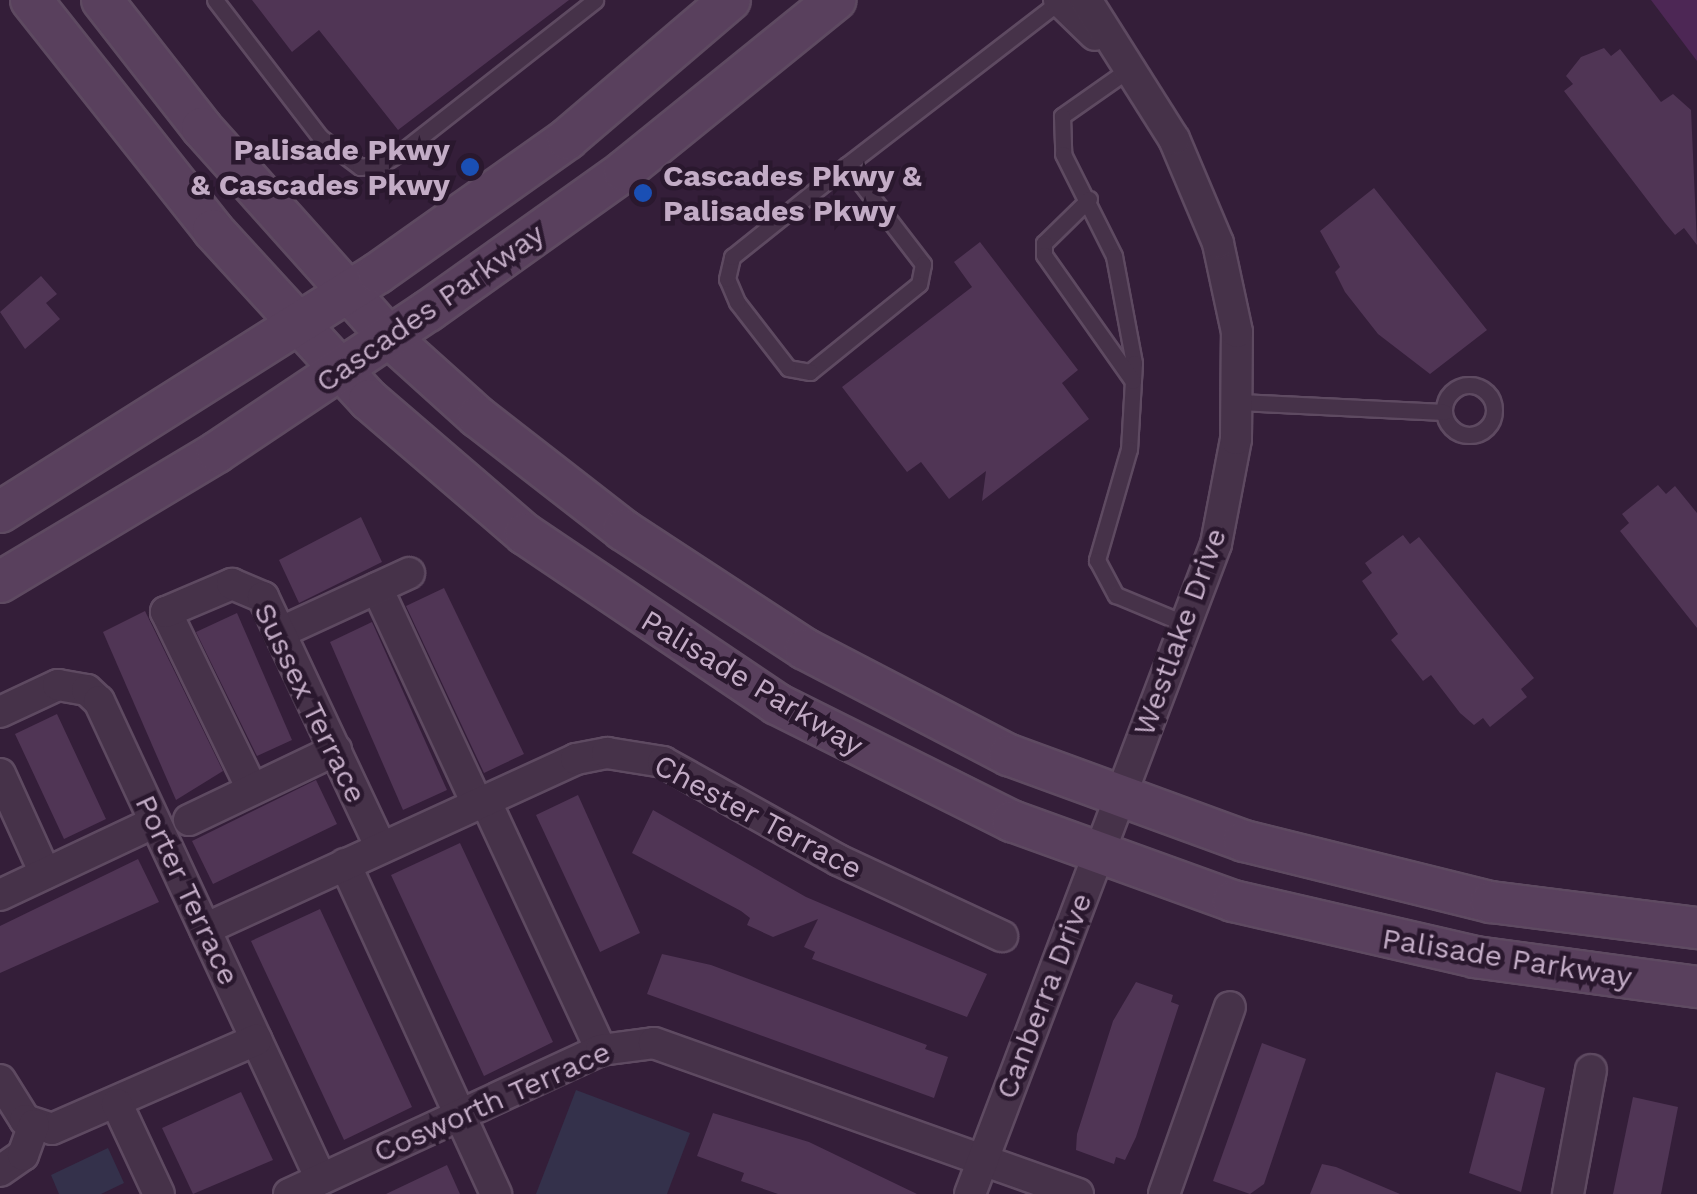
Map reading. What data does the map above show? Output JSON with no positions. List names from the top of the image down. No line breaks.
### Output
{"streets":{"main road":["Cascades Parkway","Palisade Parkway"],"street":["Westlake Drive","Sussex Terrace","Chester Terrace","Porter Terrace","Canberra Drive","Cosworth Terrace"]},"crossings":[["Cascades Parkway","Palisade Parkway"],["Westlake Drive","Palisade Parkway"],["Westlake Drive","Canberra Drive"],["Palisade Parkway","Canberra Drive"],["Sussex Terrace","Chester Terrace"],["Chester Terrace","Porter Terrace"],["Porter Terrace","Cosworth Terrace"],["Canberra Drive","Cosworth Terrace"]],"places":["Palisade Pkwy & Cascades Pkwy","Cascades Pkwy & Palisades Pkwy"]}
